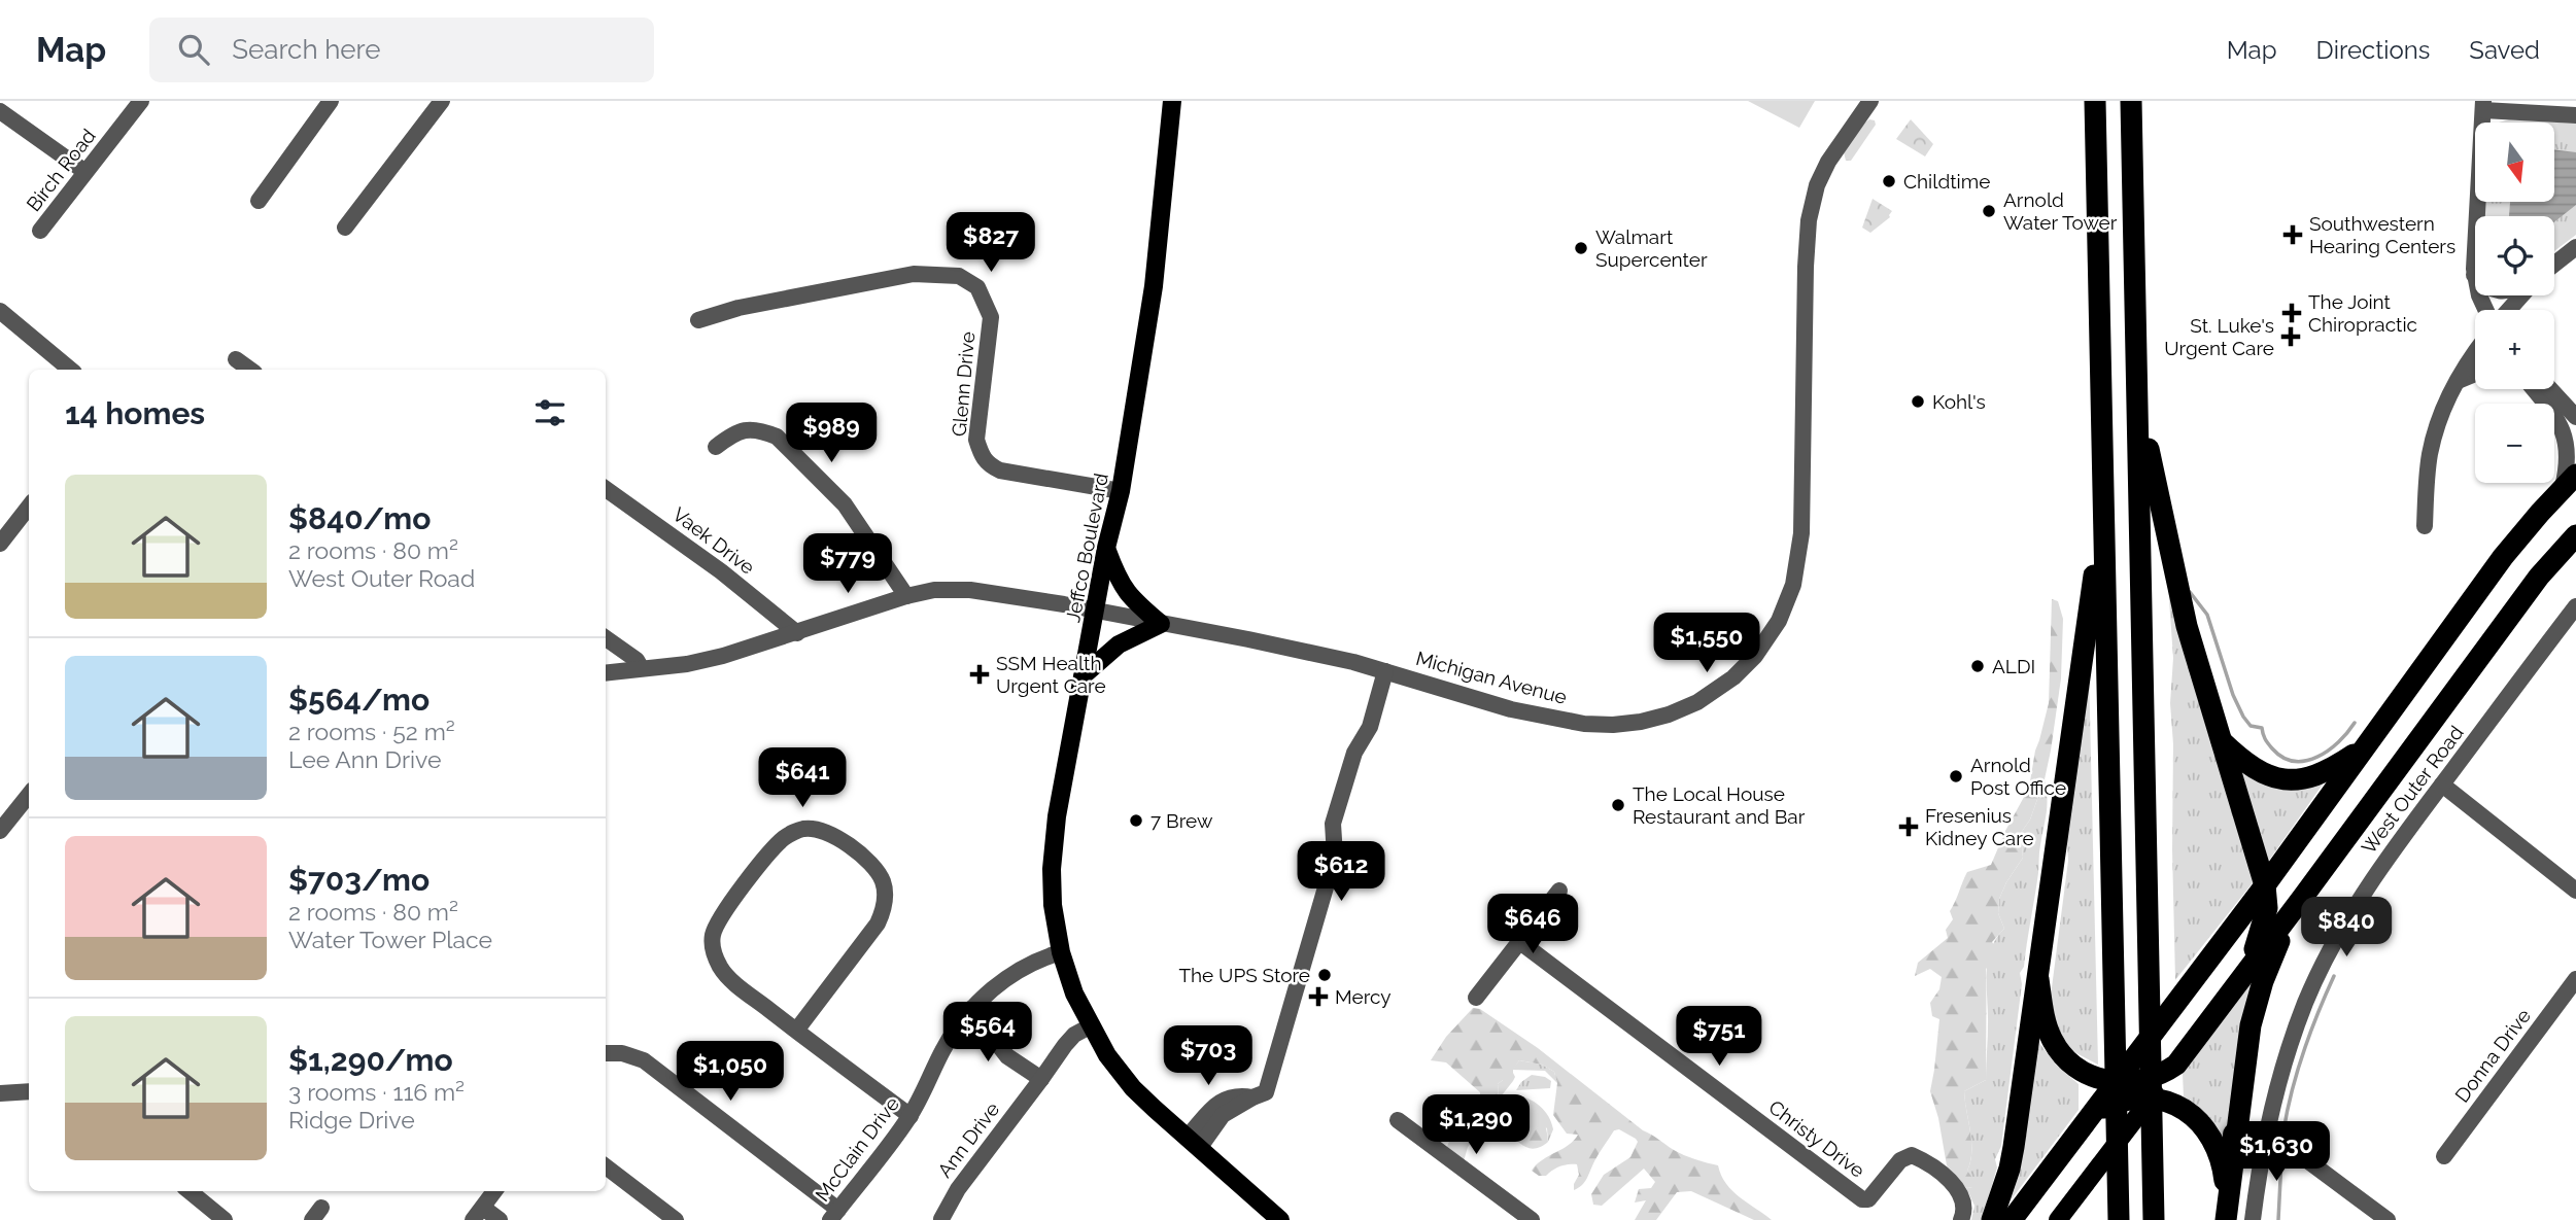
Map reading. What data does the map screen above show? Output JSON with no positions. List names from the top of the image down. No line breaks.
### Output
{"streets":{"main road":["Jeffco Boulevard"],"street":["Birch Road","Glenn Drive","Vaek Drive","Michigan Avenue","West Outer Road","Donna Drive","Christy Drive","Ann Drive","McClain Drive"]},"crossings":[["Glenn Drive","Jeffco Boulevard"],["Vaek Drive","Michigan Avenue"],["Jeffco Boulevard","Michigan Avenue"],["Jeffco Boulevard","Ann Drive"],["Jeffco Boulevard","McClain Drive"]],"places":{"other":["Childtime","Arnold Water Tower","Walmart Supercenter","Kohl's","ALDI","Arnold Post Office","The Local House Restaurant and Bar","7 Brew","The UPS Store"],"health":["Southwestern Hearing Centers","The Joint Chiropractic","St. Luke's Urgent Care","SSM Health Urgent Care","Fresenius Kidney Care","Mercy"]},"north":"bottom","page":{"header":"Map","search":"Search here","nav":["Map","Directions","Saved"],"map_buttons":["+","−"],"price":["$827","$989","$779","$1,550","$641","$612","$646","$840","$564","$751","$703","$1,050","$1,290","$1,630"],"heading":"14 homes","list":[{"name":"$840/mo","note":"2 rooms · 80 m² · West Outer Road"},{"name":"$564/mo","note":"2 rooms · 52 m² · Lee Ann Drive"},{"name":"$703/mo","note":"2 rooms · 80 m² · Water Tower Place"},{"name":"$1,290/mo","note":"3 rooms · 116 m² · Ridge Drive"}]}}
